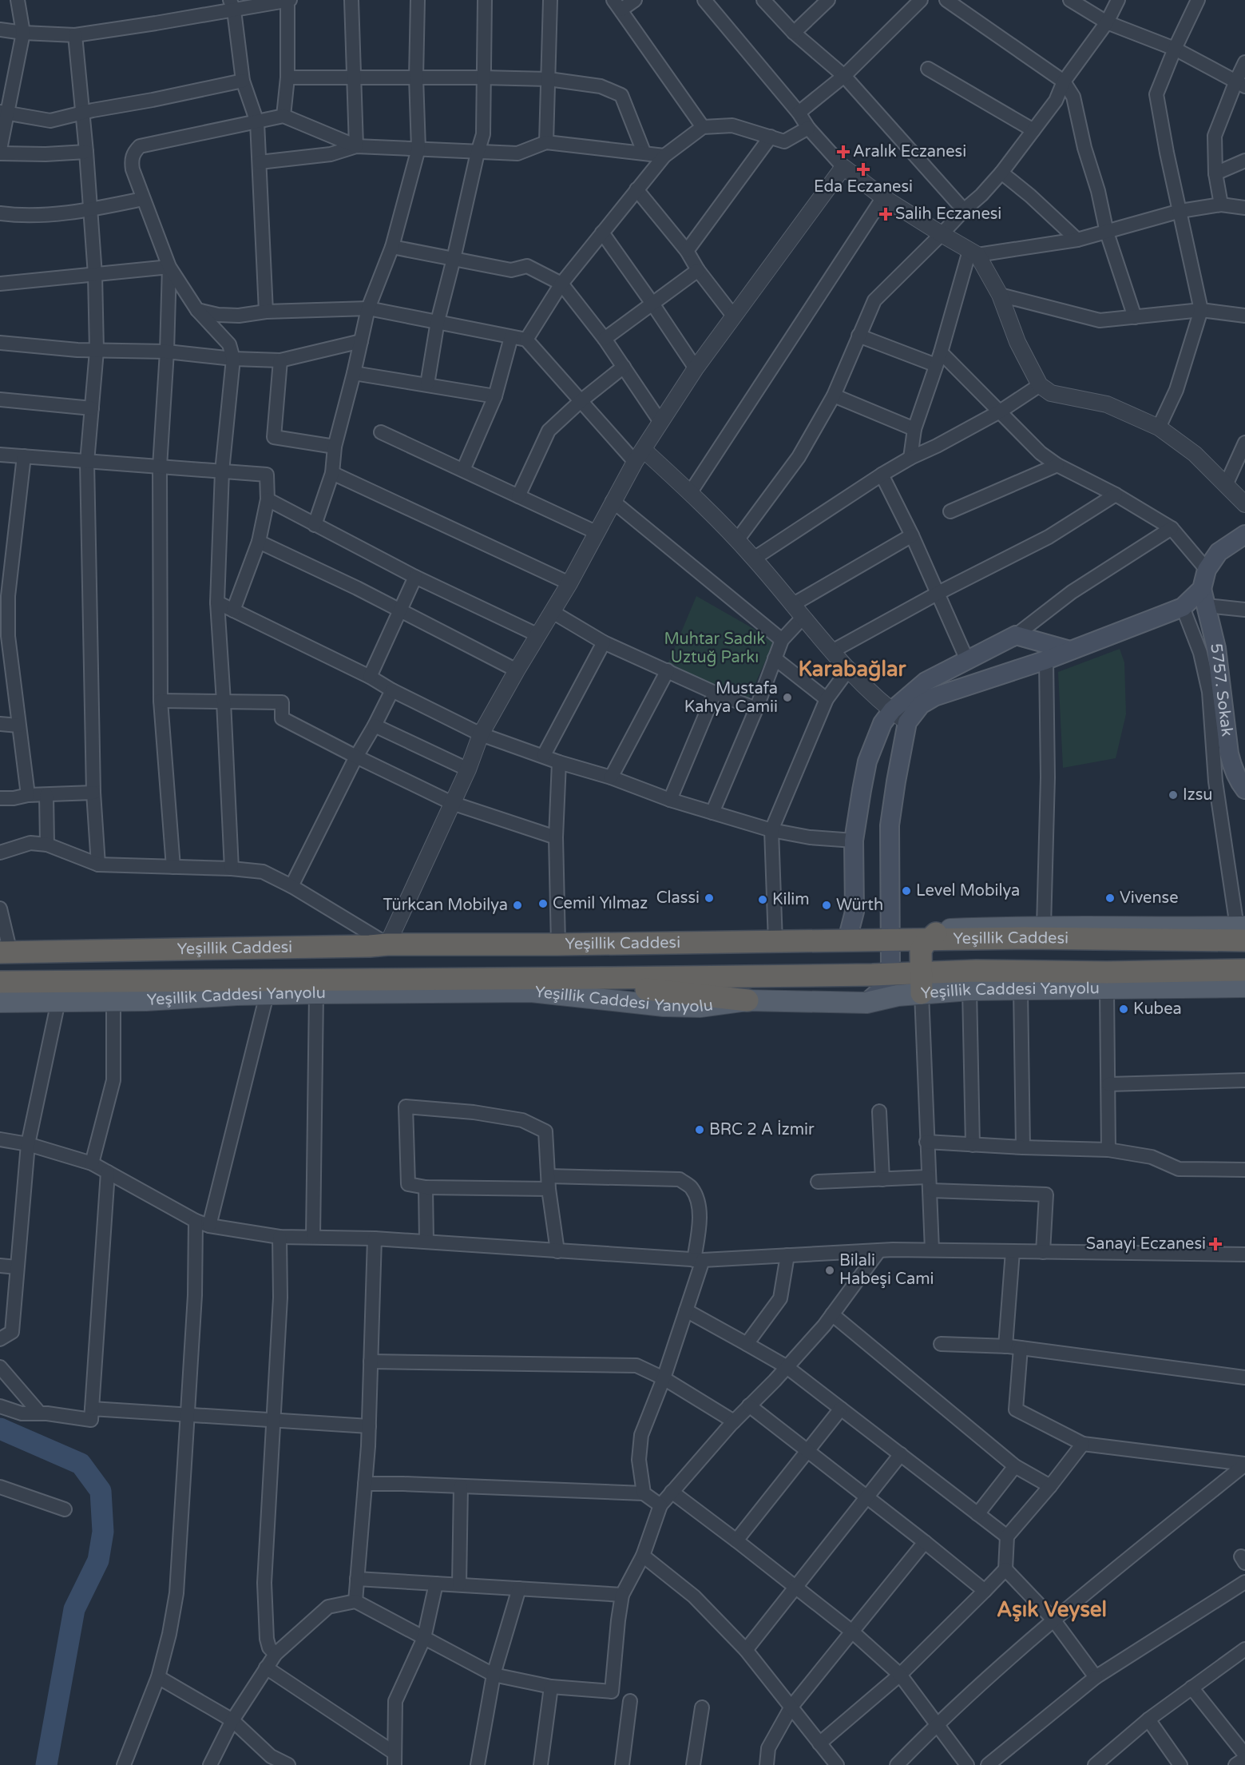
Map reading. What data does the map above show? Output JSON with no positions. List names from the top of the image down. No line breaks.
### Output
{"streets":{"highway":["Yeşillik Caddesi"],"main road":["5757. Sokak","Yeşillik Caddesi Yanyolu"]},"crossings":[["Yeşillik Caddesi","Yeşillik Caddesi Yanyolu"]],"districts":["Karabağlar","Aşık Veysel"],"parks":["Muhtar Sadık Uztuğ Parkı"],"places":{"health":["Aralık Eczanesi","Eda Eczanesi","Salih Eczanesi","Sanayi Eczanesi"],"other":["Mustafa Kahya Camii","Izsu","Level Mobilya","Classi","Vivense","Kilim","Cemil Yılmaz","Türkcan Mobilya","Würth","Kubea","BRC 2 A İzmir","Bilali Habeşi Cami"]}}
